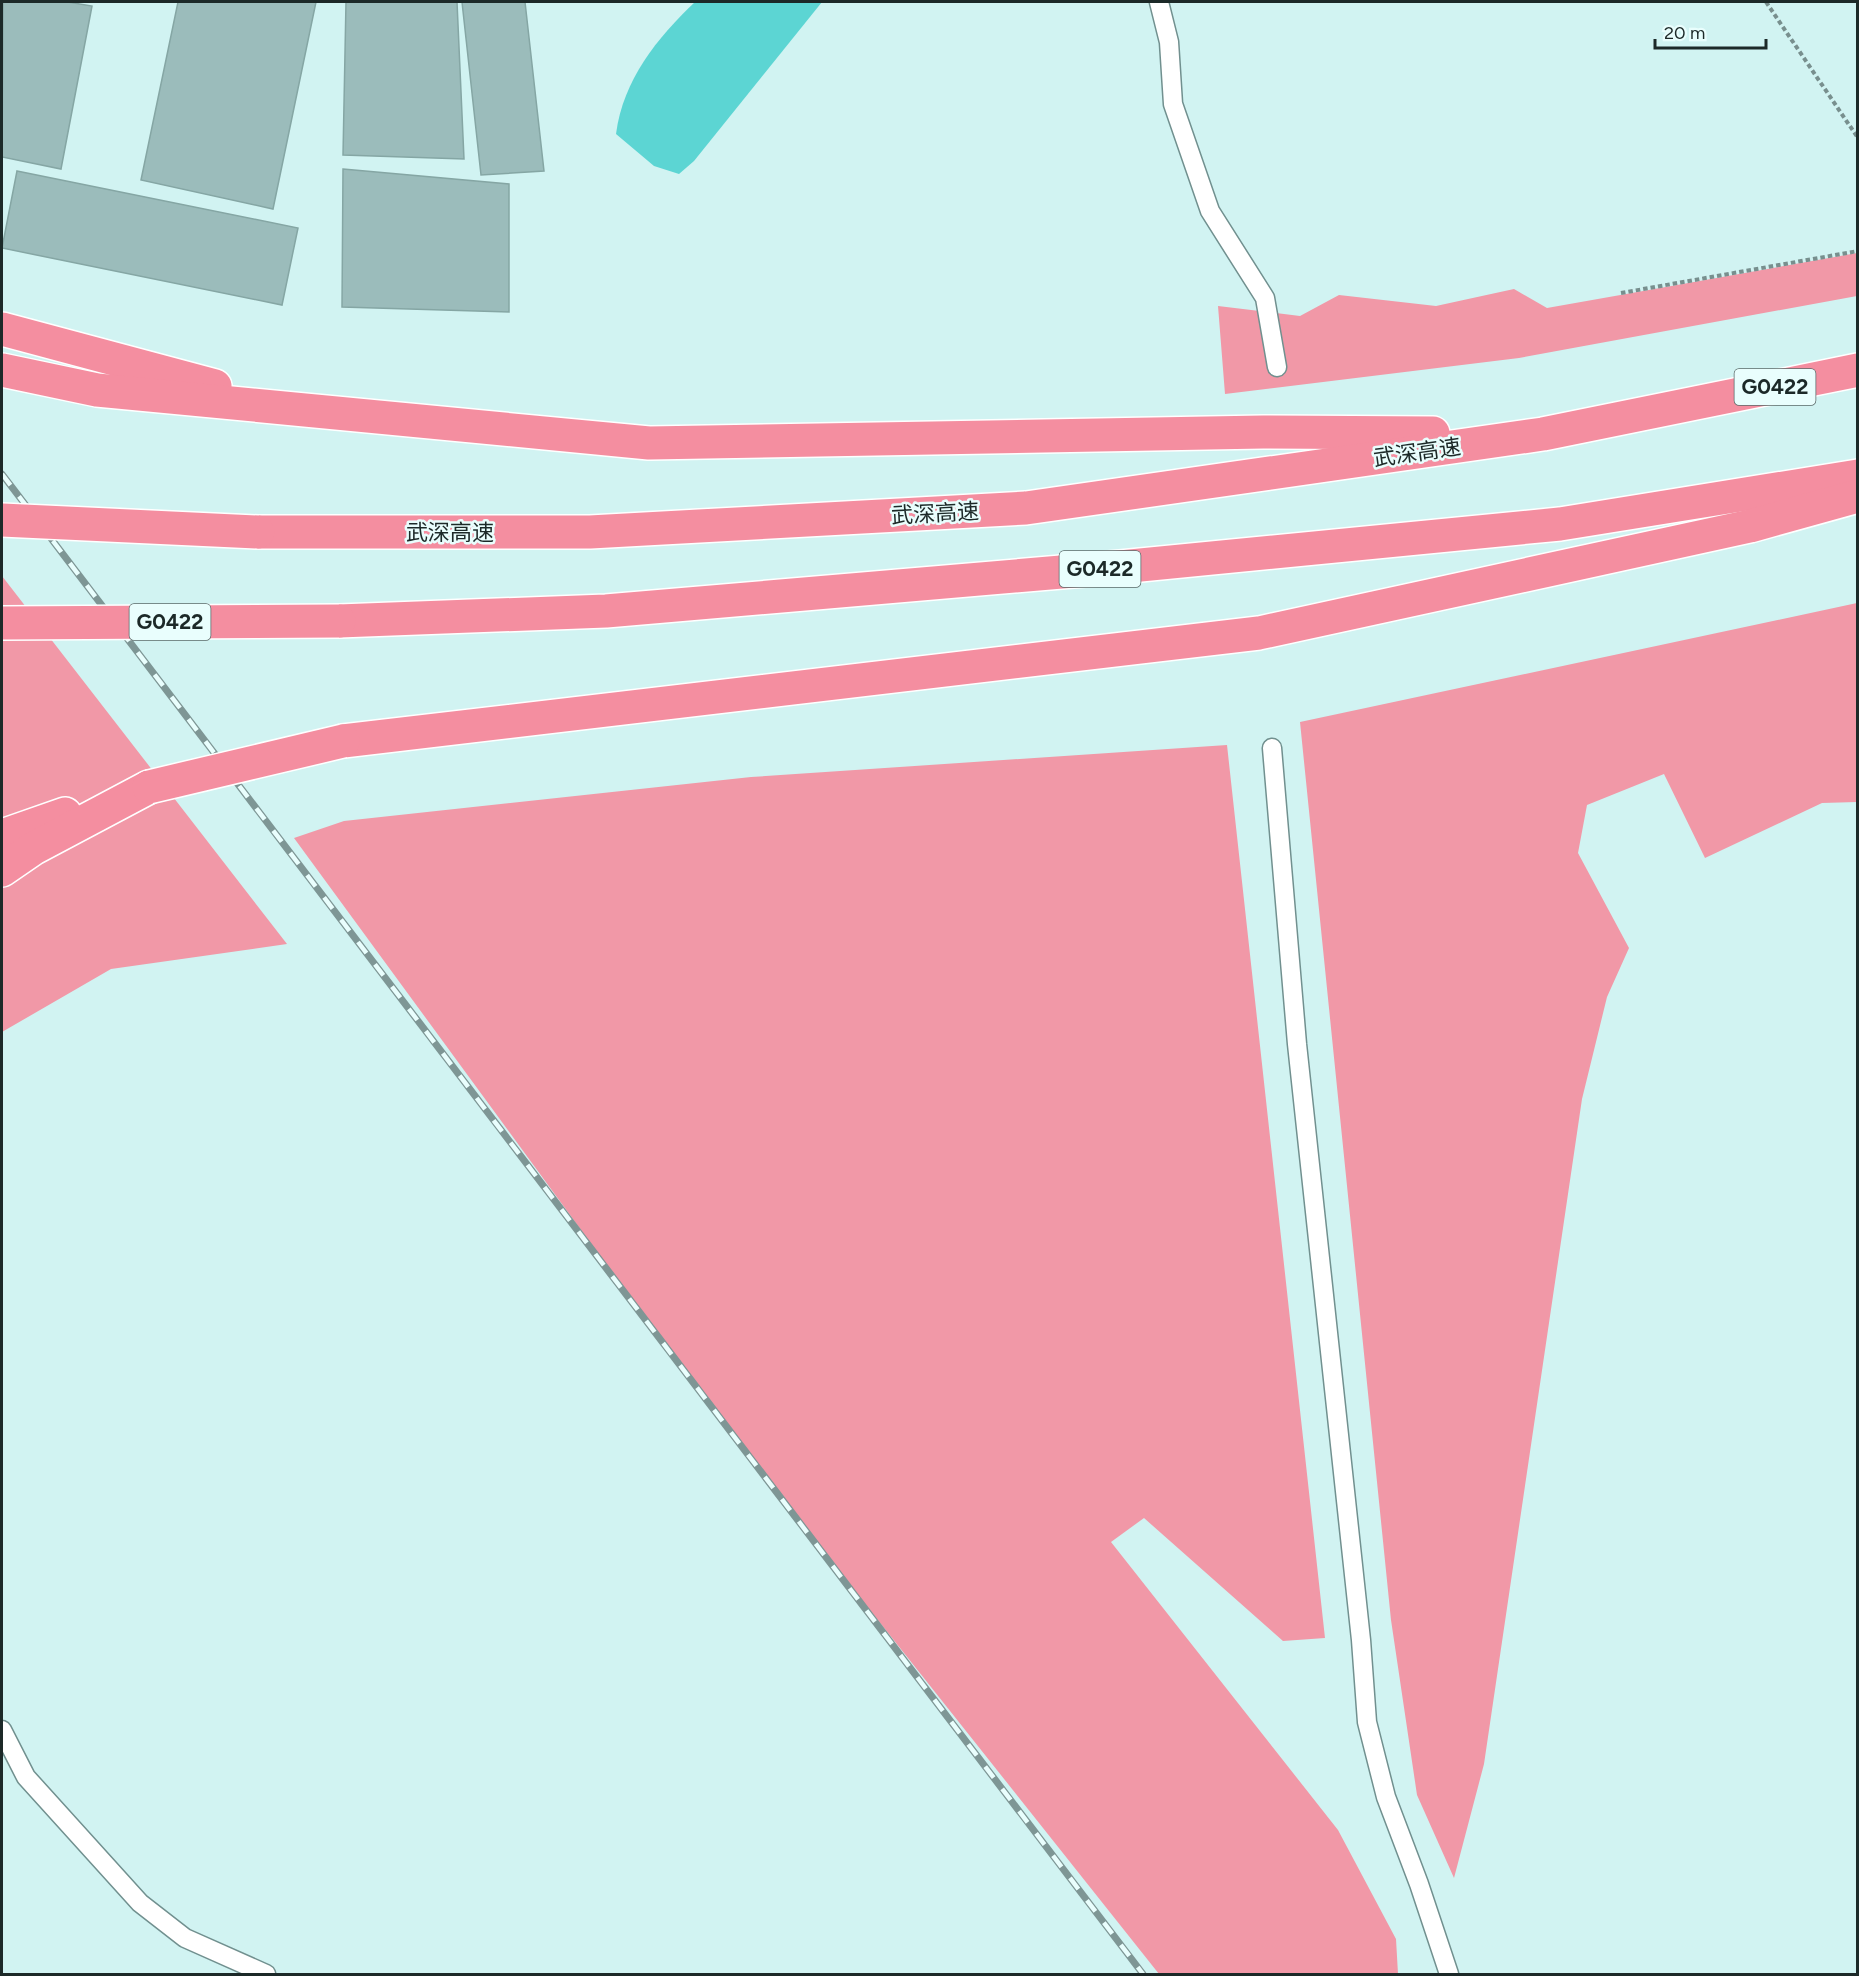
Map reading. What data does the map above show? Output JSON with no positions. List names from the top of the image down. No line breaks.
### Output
{"streets":{"highway":["G0422","武深高速"]},"scale_bar":"20 m"}
